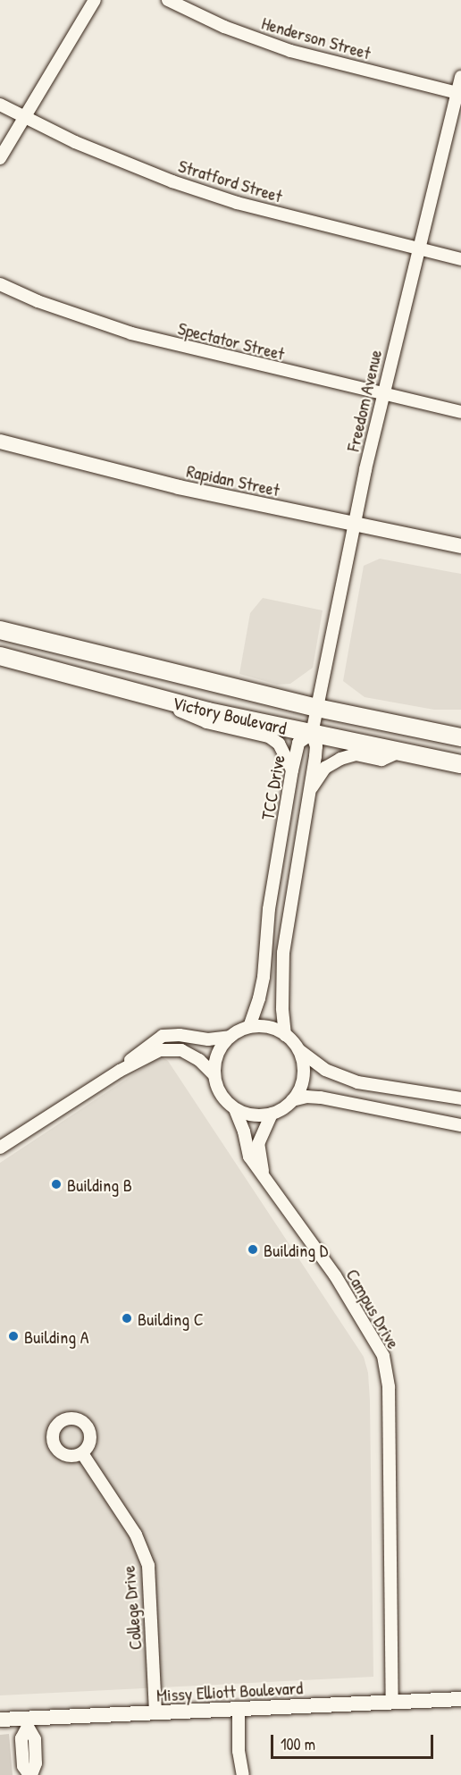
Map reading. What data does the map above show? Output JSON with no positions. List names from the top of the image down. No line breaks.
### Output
{"streets":{"main road":["Victory Boulevard"],"street":["Henderson Street","Stratford Street","Spectator Street","Freedom Avenue","Rapidan Street","TCC Drive","Campus Drive","College Drive","Missy Elliott Boulevard"]},"crossings":[["Henderson Street","Freedom Avenue"],["Stratford Street","Freedom Avenue"],["Spectator Street","Freedom Avenue"],["Freedom Avenue","Rapidan Street"],["Freedom Avenue","Victory Boulevard"],["Freedom Avenue","TCC Drive"],["Victory Boulevard","TCC Drive"],["TCC Drive","Campus Drive"],["Campus Drive","Missy Elliott Boulevard"],["College Drive","Missy Elliott Boulevard"]],"places":["Building B","Building D","Building C","Building A"],"scale_bar":"100 m"}
